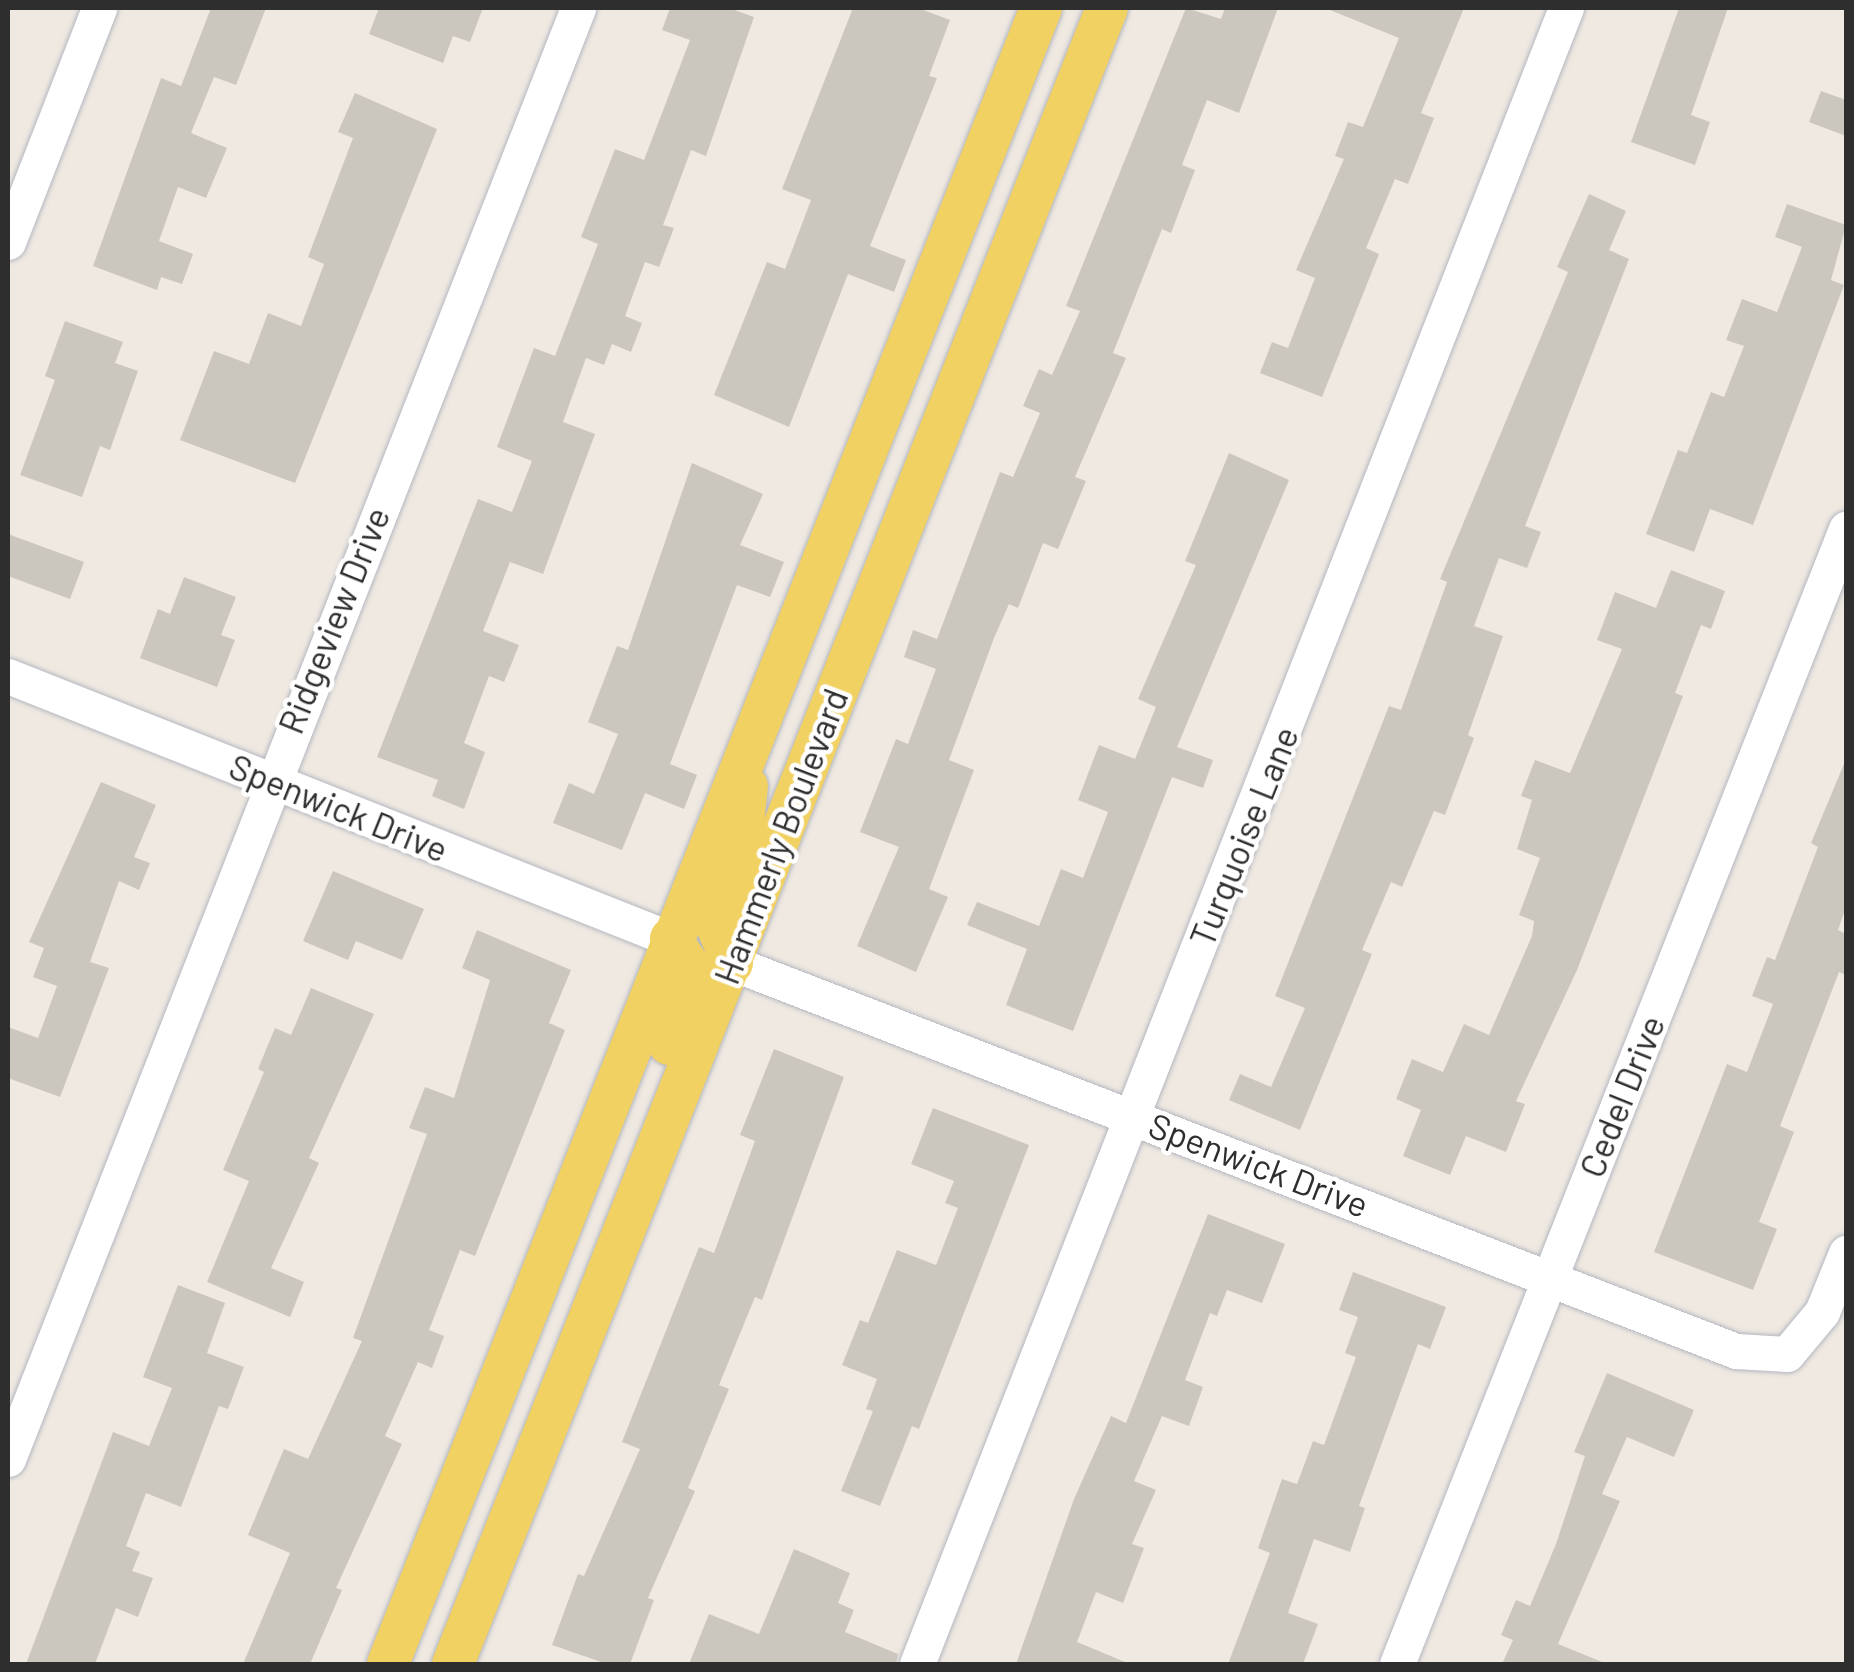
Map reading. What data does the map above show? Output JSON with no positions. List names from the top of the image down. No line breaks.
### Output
{"streets":{"main road":["Hammerly Boulevard"],"street":["Ridgeview Drive","Spenwick Drive","Turquoise Lane","Cedel Drive"]},"crossings":[["Ridgeview Drive","Spenwick Drive"],["Spenwick Drive","Hammerly Boulevard"],["Spenwick Drive","Turquoise Lane"],["Spenwick Drive","Cedel Drive"]]}
